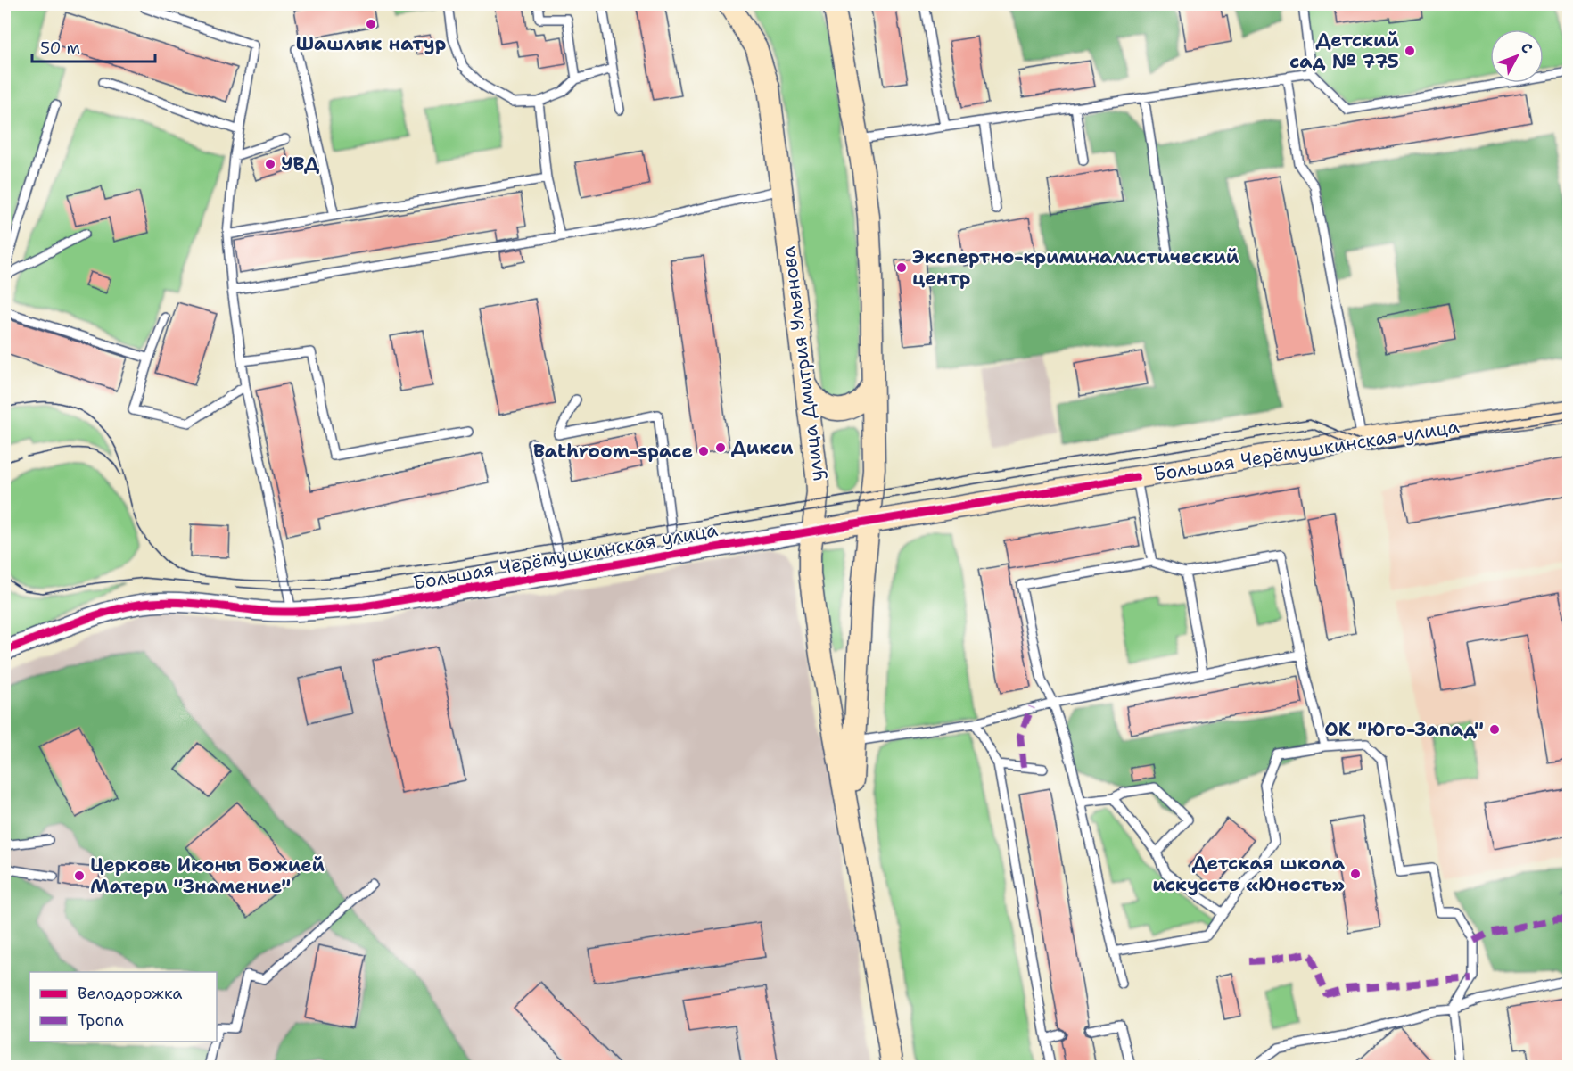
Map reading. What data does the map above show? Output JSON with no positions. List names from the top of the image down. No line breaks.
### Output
{"streets":{"main road":["улица Дмитрия Ульянова","Большая Черёмушкинская улица"]},"crossings":[["улица Дмитрия Ульянова","Большая Черёмушкинская улица"]],"places":["Шашлык натур","Детский сад № 775","УВД","Экспертно-криминалистический центр","Дикси","Bathroom-space","ОК \"Юго-Запад\"","Детская школа искусств «Юность»","Церковь Иконы Божией Матери \"Знамение\""],"legend":["Велодорожка","Тропа"],"scale_bar":"50 m","north":"top right"}
